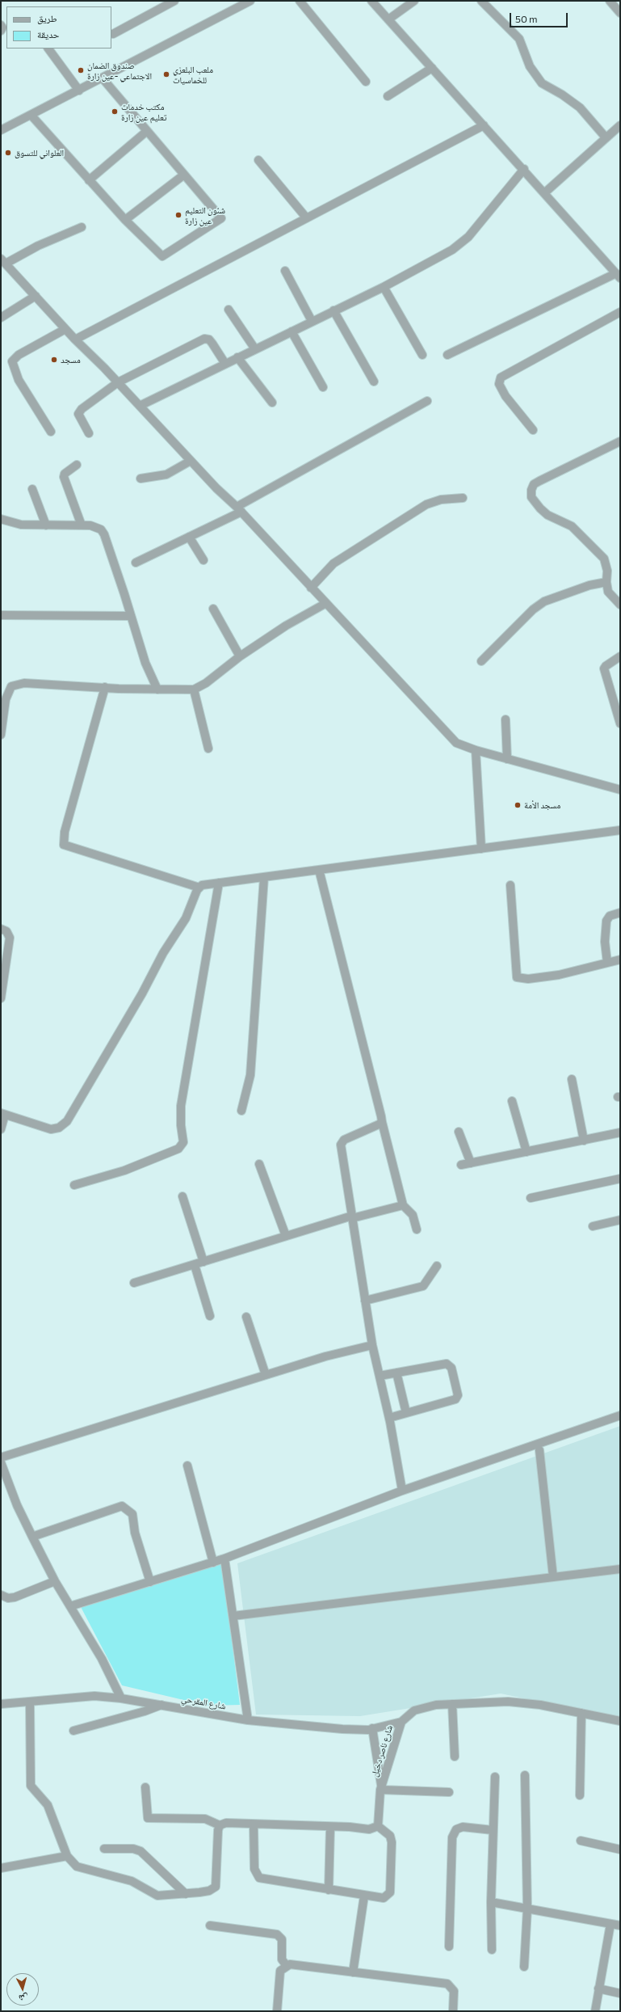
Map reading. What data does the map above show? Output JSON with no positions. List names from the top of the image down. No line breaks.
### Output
{"streets":{"street":["شارع المقرحي","شارع ناصر دخيل"]},"crossings":[["شارع المقرحي","شارع ناصر دخيل"]],"places":["صندوق الضمان الاجتماعي -عين زارة","ملعب البلعزي للخماسيات","مكتب خدمات تعليم عين زارة","العلواني للتسوق","شئون التعليم عين زارة","مسجد","مسجد الأمة"],"legend":["طريق","حديقة"],"scale_bar":"50 m","north":"bottom"}
